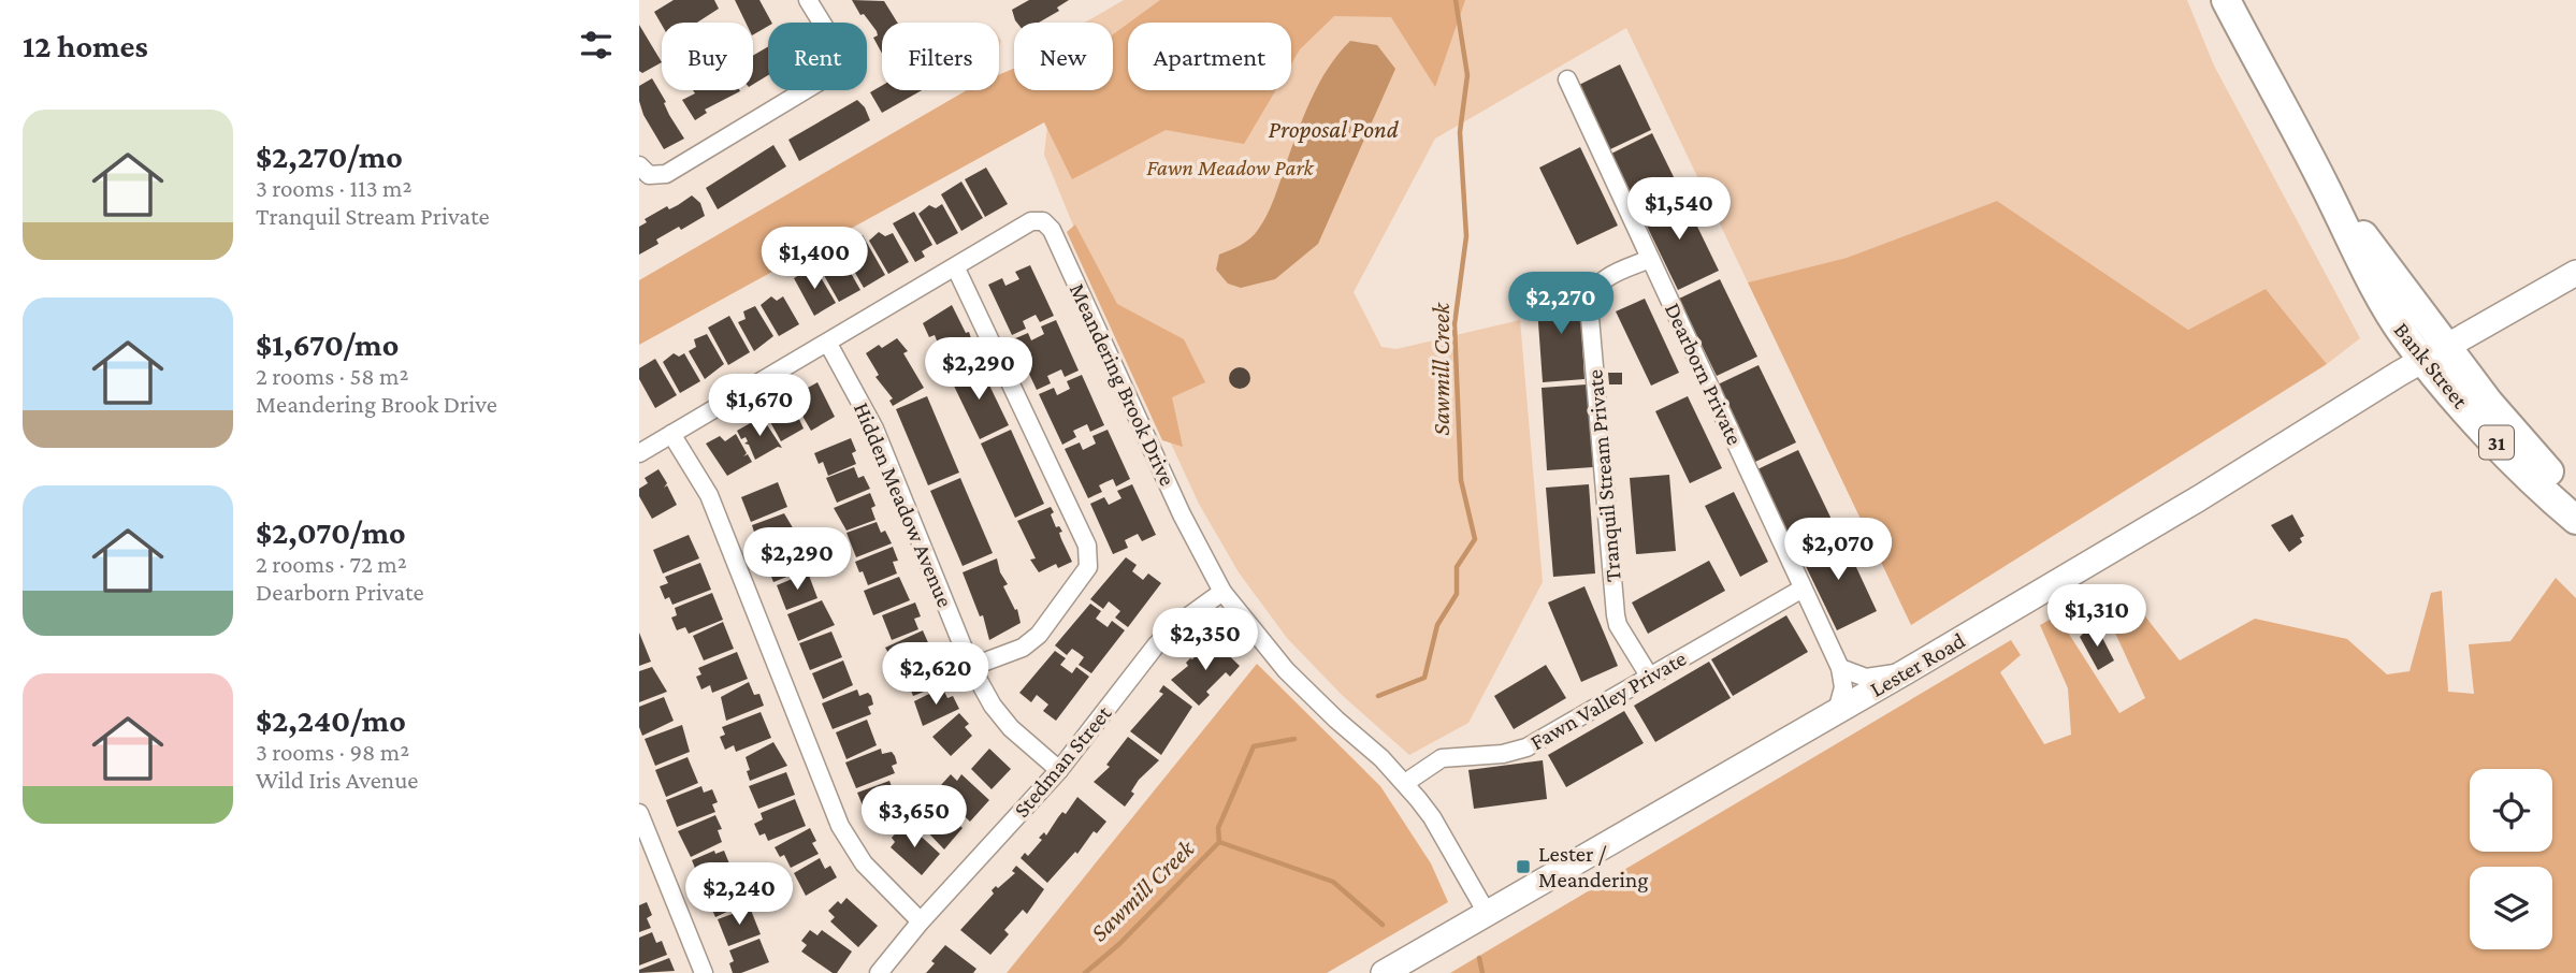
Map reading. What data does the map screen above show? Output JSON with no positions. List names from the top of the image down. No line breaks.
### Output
{"streets":{"main road":["Bank Street","31","Lester Road"],"street":["Dearborn Private","Meandering Brook Drive","Tranquil Stream Private","Hidden Meadow Avenue","Fawn Valley Private","Stedman Street"]},"crossings":[["Bank Street","Lester Road"],["Dearborn Private","Tranquil Stream Private"],["Dearborn Private","Lester Road"],["Dearborn Private","Fawn Valley Private"],["Meandering Brook Drive","Hidden Meadow Avenue"],["Meandering Brook Drive","Lester Road"],["Meandering Brook Drive","Fawn Valley Private"],["Meandering Brook Drive","Stedman Street"],["Tranquil Stream Private","Fawn Valley Private"],["Hidden Meadow Avenue","Stedman Street"]],"water":["Proposal Pond","Sawmill Creek"],"parks":["Fawn Meadow Park"],"places":{"transit":["Lester / Meandering"]},"page":{"heading":"12 homes","chip":["Buy","Rent","Filters","New","Apartment"],"list":[{"name":"$2,270/mo","note":"3 rooms · 113 m² · Tranquil Stream Private"},{"name":"$1,670/mo","note":"2 rooms · 58 m² · Meandering Brook Drive"},{"name":"$2,070/mo","note":"2 rooms · 72 m² · Dearborn Private"},{"name":"$2,240/mo","note":"3 rooms · 98 m² · Wild Iris Avenue"}],"price":["$1,540","$1,400","$2,270","$2,290","$1,670","$2,070","$2,290","$1,310","$2,350","$2,620","$3,650","$2,240"]}}
